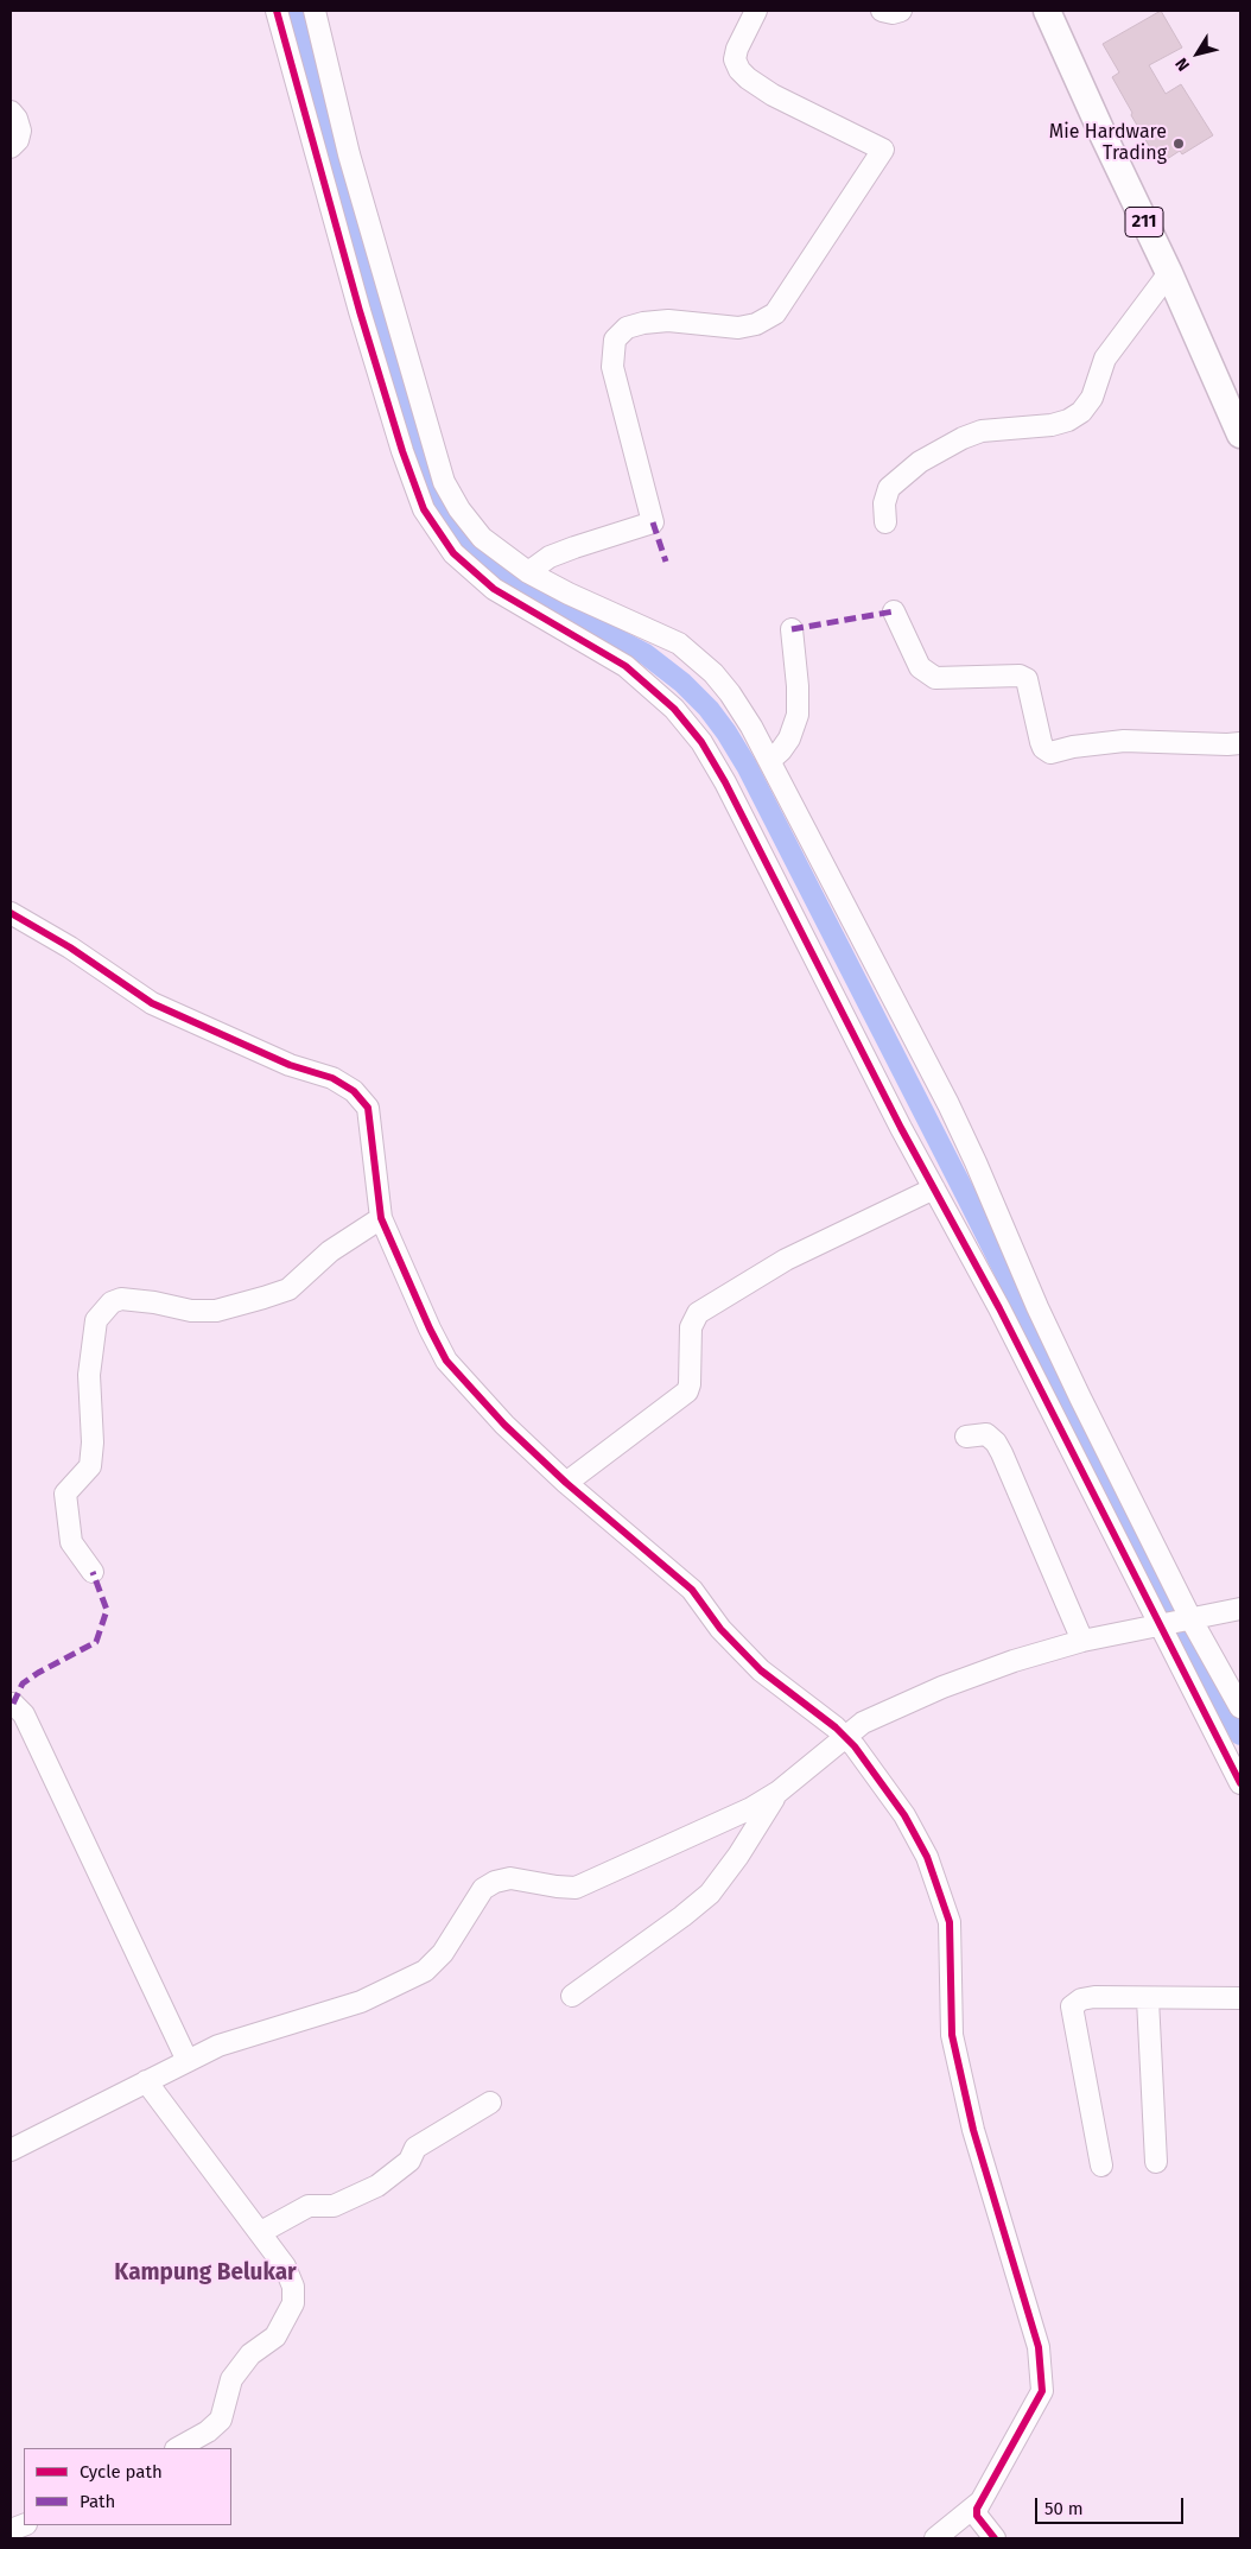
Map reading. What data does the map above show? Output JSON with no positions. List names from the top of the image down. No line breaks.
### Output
{"streets":{"main road":["211"]},"districts":["Kampung Belukar"],"places":["Mie Hardware Trading"],"legend":["Cycle path","Path"],"scale_bar":"50 m","north":"bottom left"}
